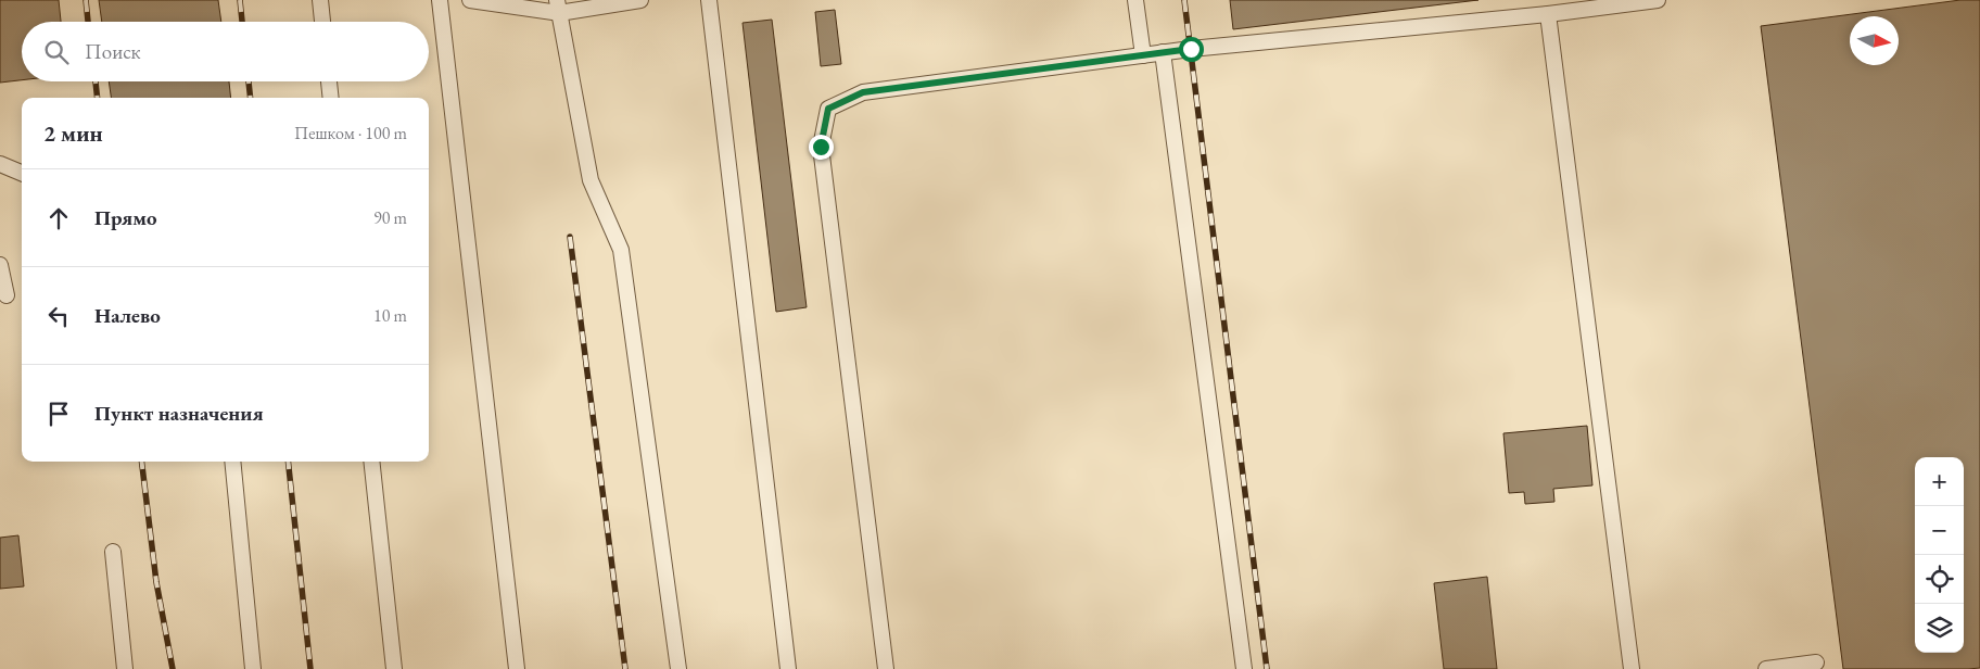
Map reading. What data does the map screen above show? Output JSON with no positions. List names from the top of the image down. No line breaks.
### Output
{"north":"right","page":{"search":"Поиск","heading":["2 мин","Пешком · 100 m"],"list":[["Прямо","90 m"],["Налево","10 m"],"Пункт назначения"],"map_buttons":["+","−"]}}
